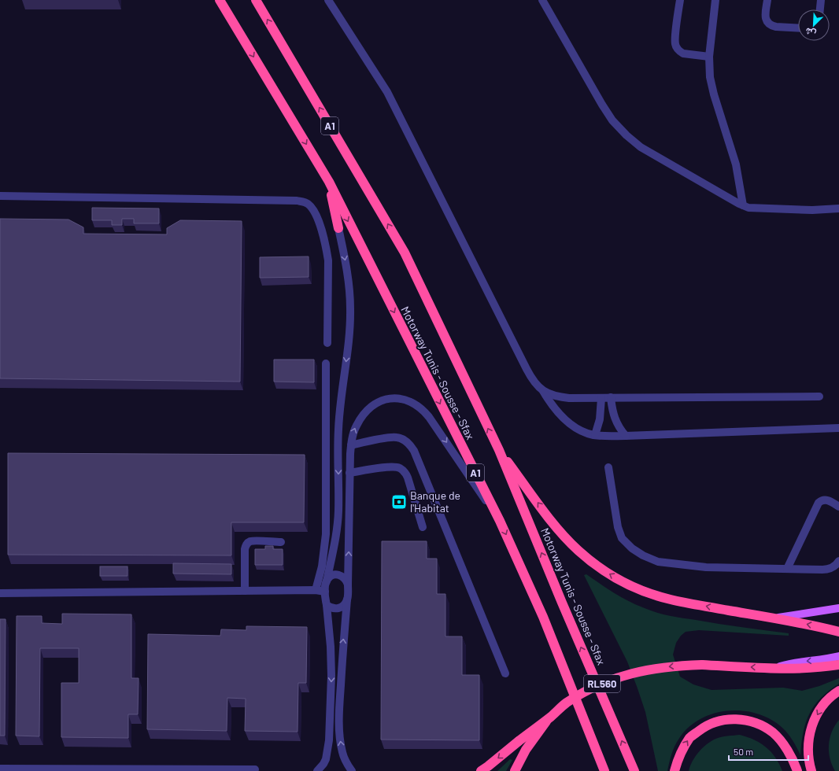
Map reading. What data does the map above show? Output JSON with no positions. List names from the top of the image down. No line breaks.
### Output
{"streets":{"highway":["A1","Motorway Tunis - Sousse - Sfax","RL560"]},"places":{"bank":["Banque de l'Habitat"]},"scale_bar":"50 m","north":"bottom left"}
